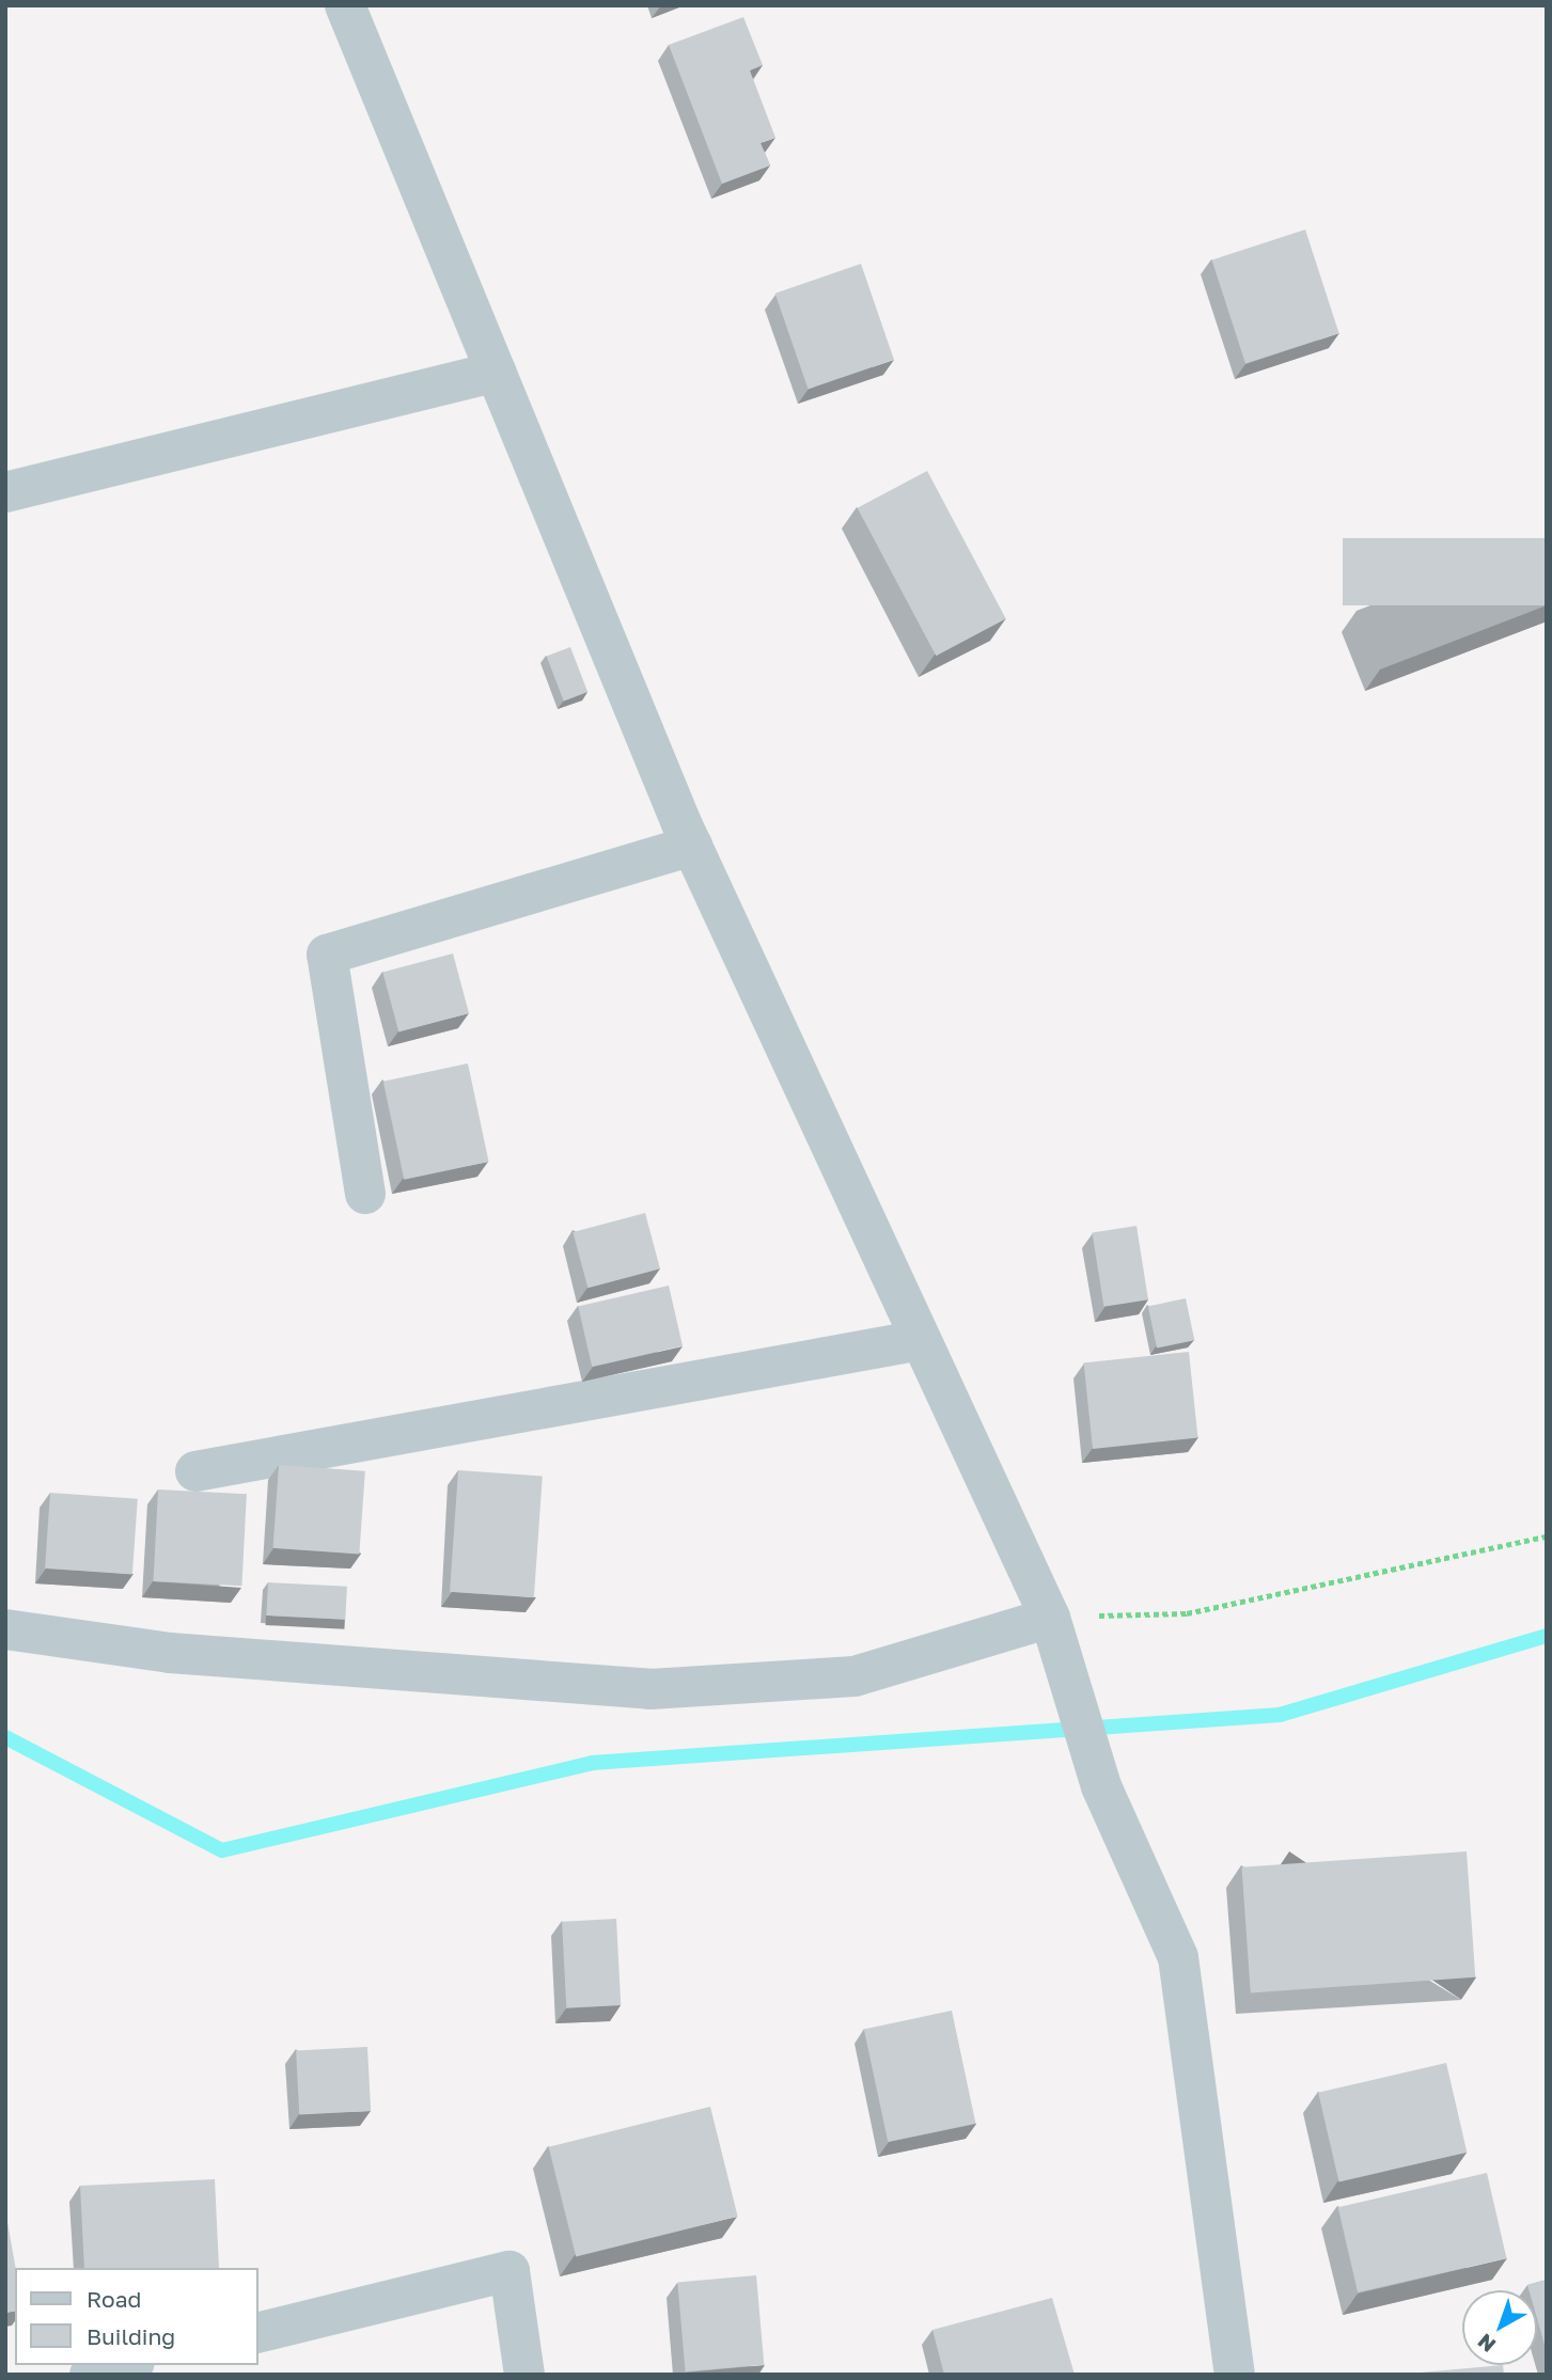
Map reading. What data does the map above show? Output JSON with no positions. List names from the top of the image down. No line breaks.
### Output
{"legend":["Road","Building"],"north":"bottom left"}
